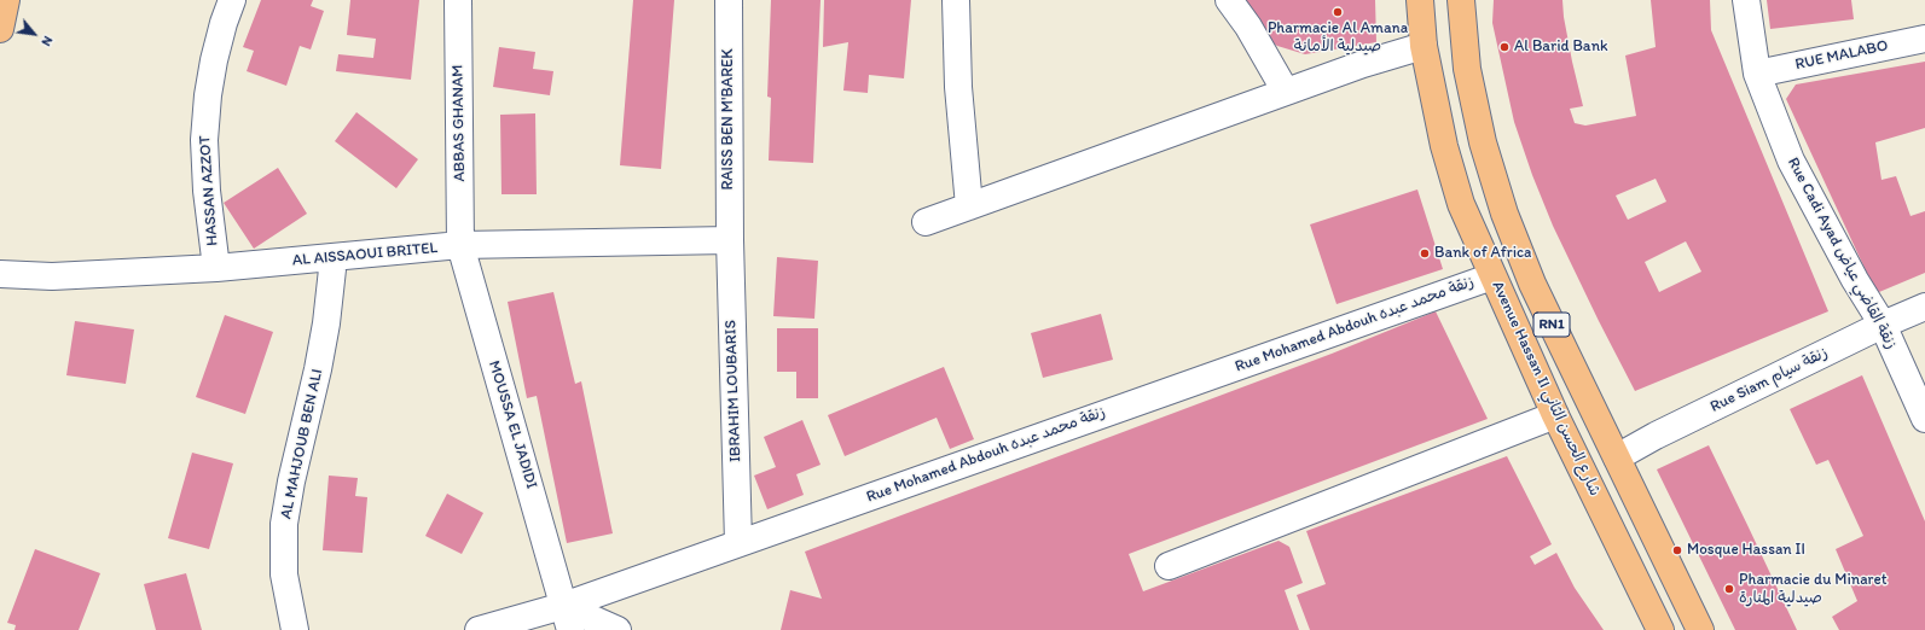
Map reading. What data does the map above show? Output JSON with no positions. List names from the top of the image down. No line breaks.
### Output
{"streets":{"main road":["RN1","Avenue Hassan II شارع الحسن الثاني"],"street":["RUE MALABO","RAISS BEN M'BAREK","ABBAS GHANAM","HASSAN AZZOT","Rue Cadi Ayad زنقة القاضي عياض","AL AISSAOUI BRITEL","Rue Mohamed Abdouh زنقة محمد عبده","Rue Siam زنقة سيام","IBRAHIM LOUBARIS","MOUSSA EL JADIDI","AL MAHJOUB BEN ALI"]},"crossings":[["RUE MALABO","Rue Cadi Ayad زنقة القاضي عياض"],["RAISS BEN M'BAREK","AL AISSAOUI BRITEL"],["RAISS BEN M'BAREK","IBRAHIM LOUBARIS"],["ABBAS GHANAM","AL AISSAOUI BRITEL"],["ABBAS GHANAM","MOUSSA EL JADIDI"],["HASSAN AZZOT","AL AISSAOUI BRITEL"],["Rue Cadi Ayad زنقة القاضي عياض","Rue Siam زنقة سيام"],["AL AISSAOUI BRITEL","IBRAHIM LOUBARIS"],["AL AISSAOUI BRITEL","MOUSSA EL JADIDI"],["AL AISSAOUI BRITEL","AL MAHJOUB BEN ALI"],["Rue Mohamed Abdouh زنقة محمد عبده","Avenue Hassan II شارع الحسن الثاني"],["Rue Mohamed Abdouh زنقة محمد عبده","IBRAHIM LOUBARIS"],["Rue Mohamed Abdouh زنقة محمد عبده","MOUSSA EL JADIDI"],["Rue Siam زنقة سيام","Avenue Hassan II شارع الحسن الثاني"]],"places":["Pharmacie Al Amana صيدلية الأمانة","Al Barid Bank","Bank of Africa","Mosque Hassan II","Pharmacie du Minaret صيدلية المنارة"],"north":"bottom right"}
